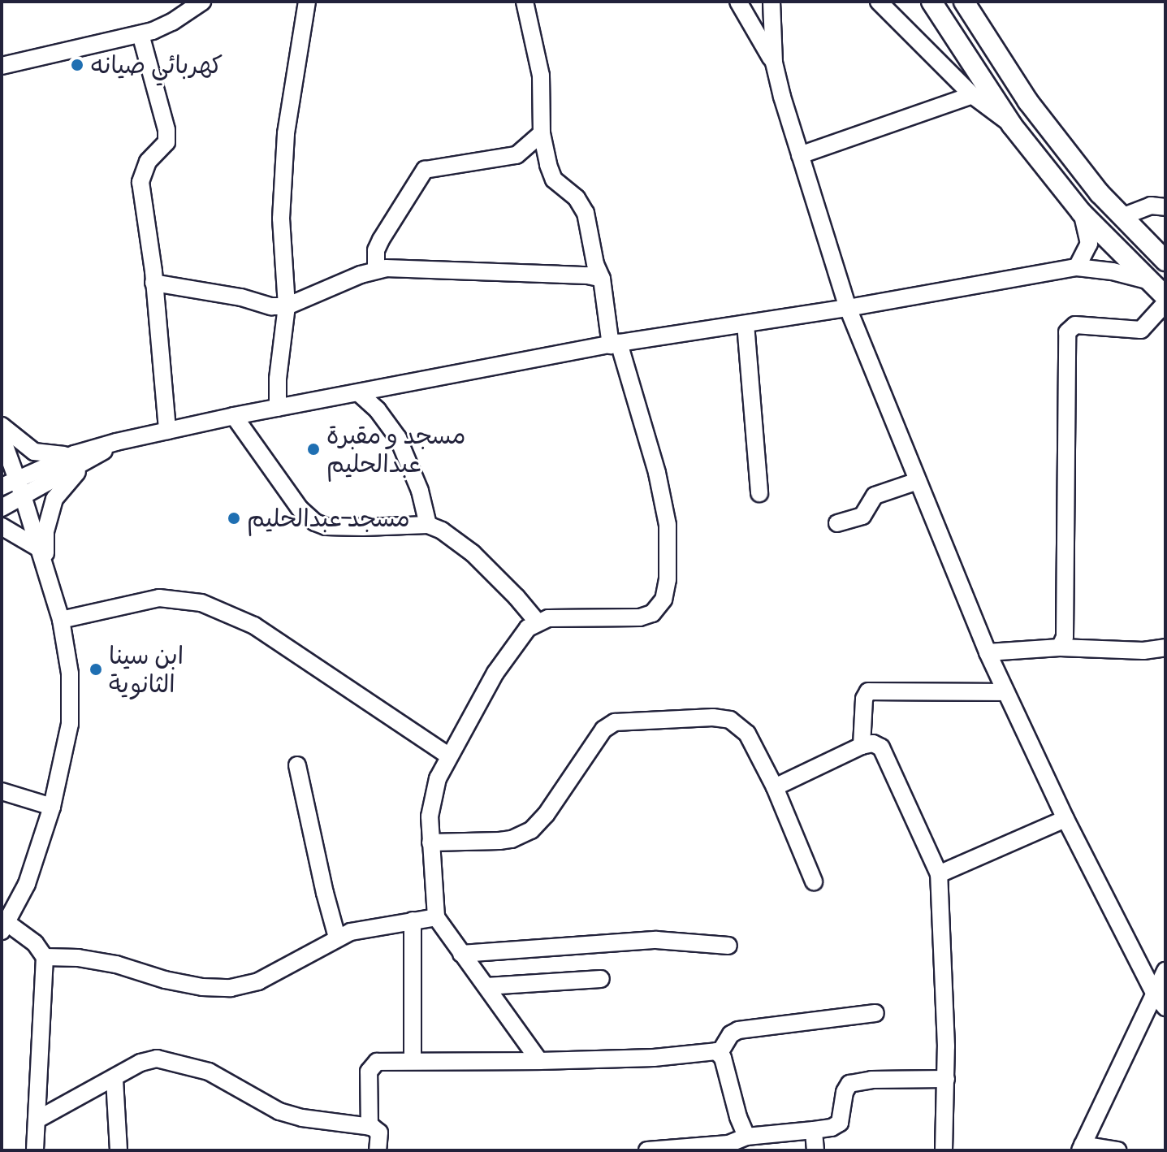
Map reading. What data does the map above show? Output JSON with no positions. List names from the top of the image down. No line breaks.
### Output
{"places":["كهربائي صيانه","مسجد و مقبرة عبدالحليم","مسجد عبدالحليم","ابن سينا الثانوية"]}
